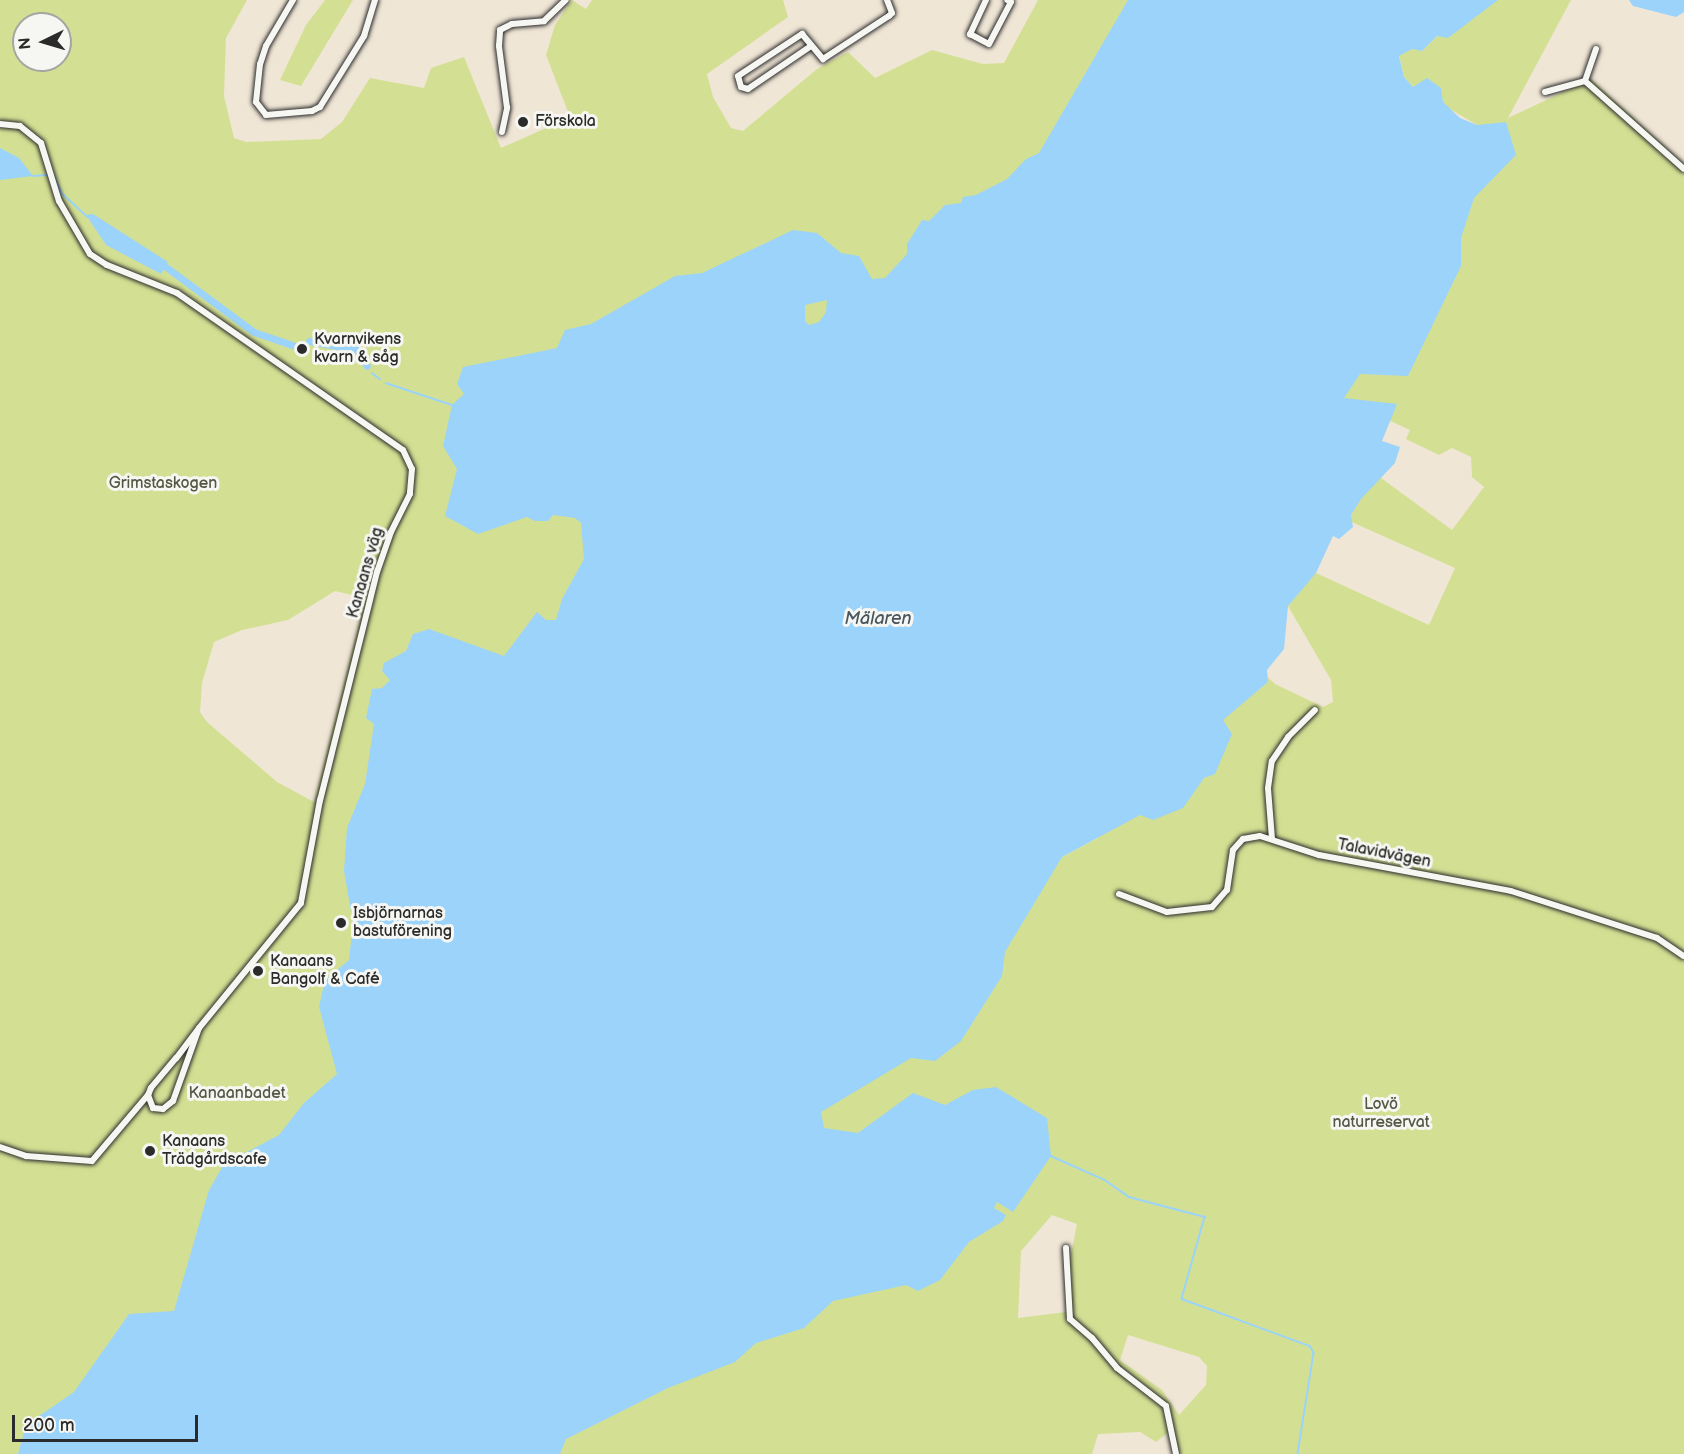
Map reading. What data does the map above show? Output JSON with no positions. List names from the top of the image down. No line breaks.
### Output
{"streets":{"street":["Kanaans väg","Talavidvägen"]},"water":["Mälaren"],"parks":["Grimstaskogen","Kanaanbadet","Lovö naturreservat"],"places":["Förskola","Kvarnvikens kvarn & såg","Isbjörnarnas bastuförening","Kanaans Bangolf & Café","Kanaans Trädgårdscafe"],"scale_bar":"200 m","north":"left"}
